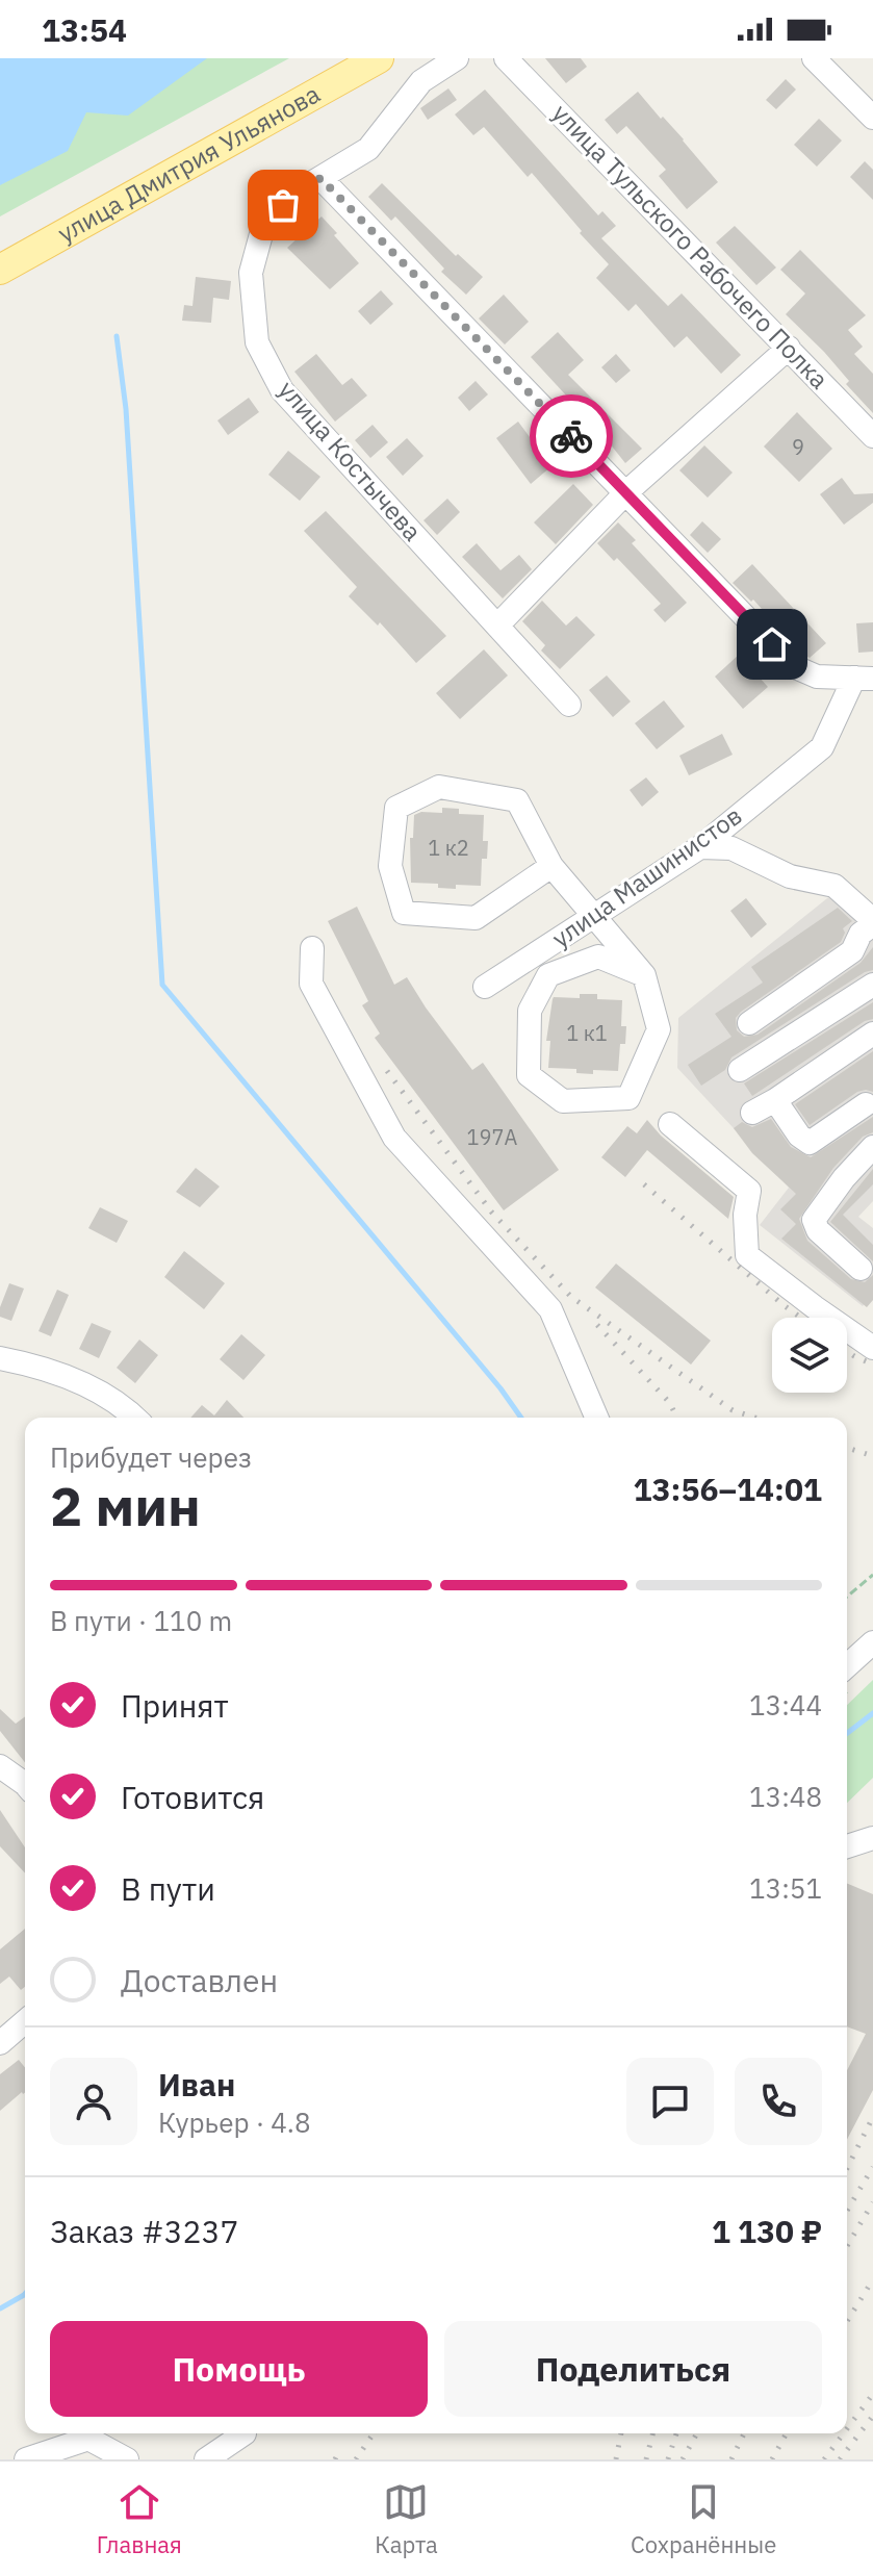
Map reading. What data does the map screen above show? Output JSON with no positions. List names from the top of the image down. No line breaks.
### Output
{"streets":{"main road":["улица Дмитрия Ульянова"],"street":["улица Тульского Рабочего Полка","улица Костычева","улица Машинистов"]},"crossings":[["улица Костычева","улица Машинистов"]],"house_numbers":["9","1 к2","1 к1","197А"],"page":{"status":"13:54","heading":["2 мин","Прибудет через","13:56–14:01"],"panel":["Иван","Курьер · 4.8","Заказ #3237","1 130 ₽"],"bar":"В пути · 110 m","list":[["Принят","13:44"],["Готовится","13:48"],["В пути","13:51"],"Доставлен"],"buttons":["Помощь","Поделиться"],"tabs":["Главная","Карта","Сохранённые"]}}
